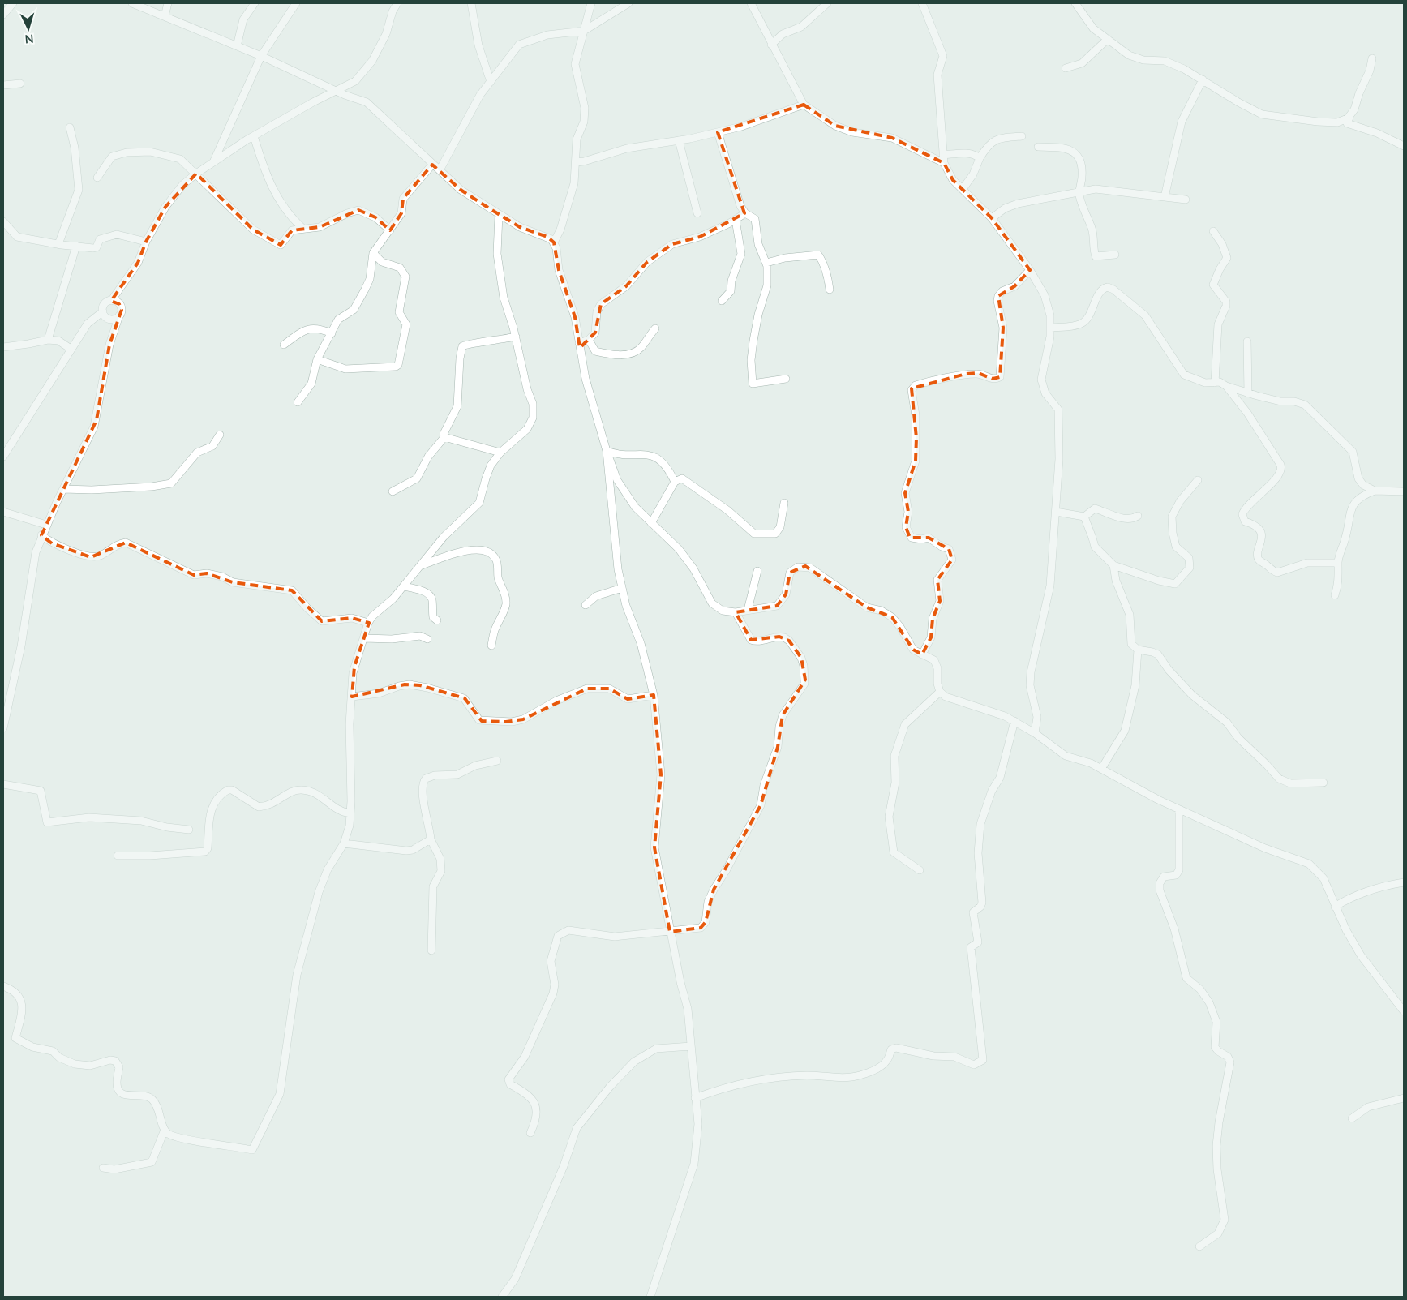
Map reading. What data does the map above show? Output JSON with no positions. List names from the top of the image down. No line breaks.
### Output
{"north":"bottom"}
